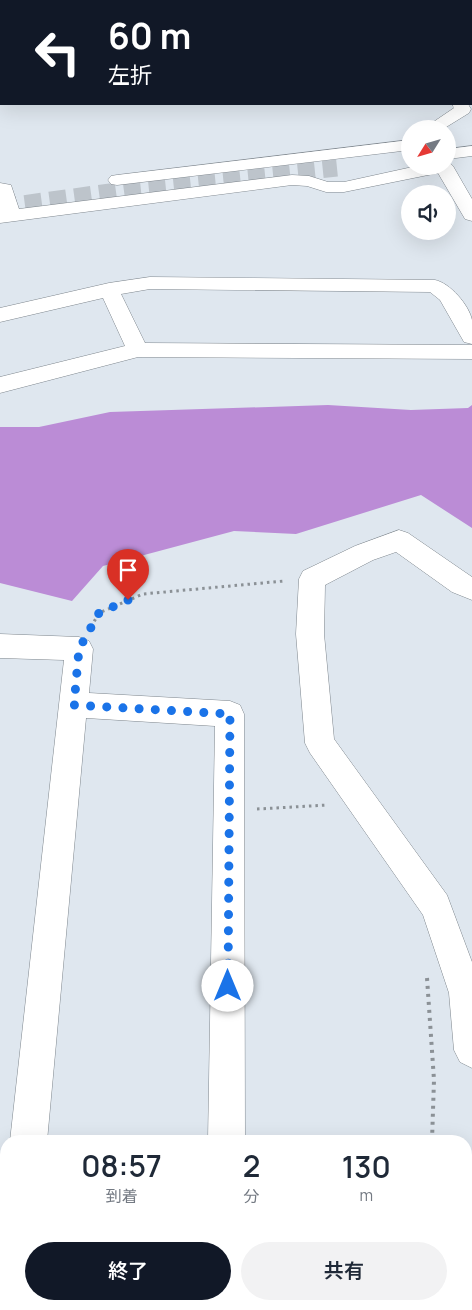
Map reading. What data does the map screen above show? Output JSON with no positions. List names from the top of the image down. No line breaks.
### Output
{"north":"bottom left","page":{"turn":["60 m","左折"],"eta":["08:57","到着","2","分","130","m"],"buttons":["終了","共有"]}}
